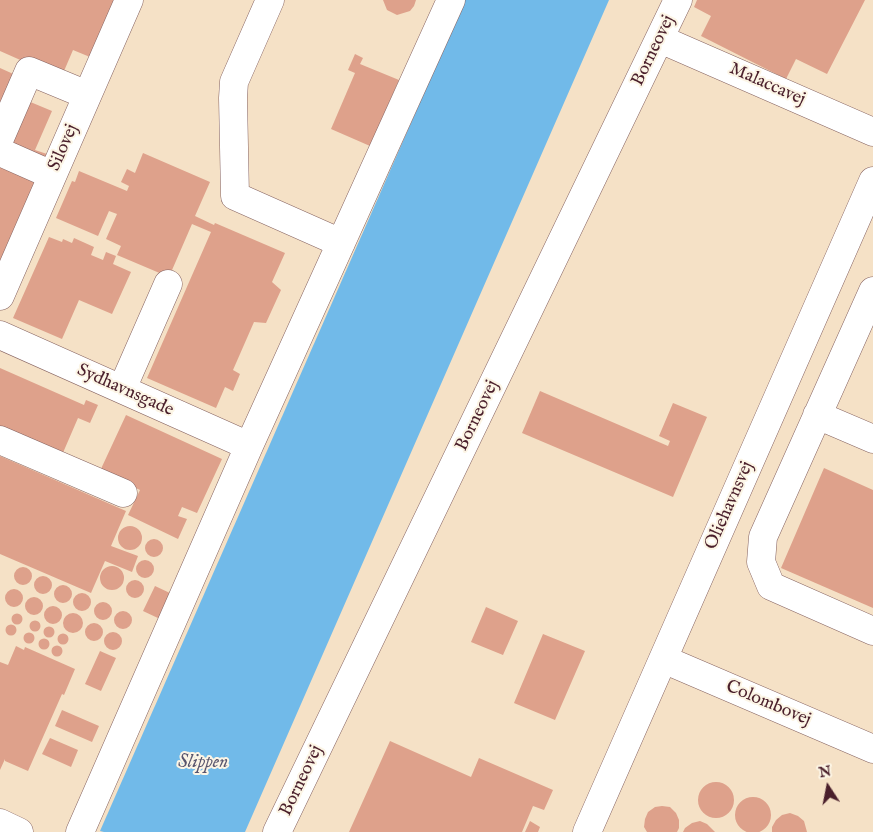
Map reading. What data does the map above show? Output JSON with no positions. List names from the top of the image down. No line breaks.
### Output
{"streets":{"street":["Borneovej","Malaccavej","Silovej","Sydhavnsgade","Oliehavnsvej","Colombovej"]},"crossings":[["Borneovej","Malaccavej"],["Oliehavnsvej","Colombovej"]],"water":["Slippen"],"north":"top"}
